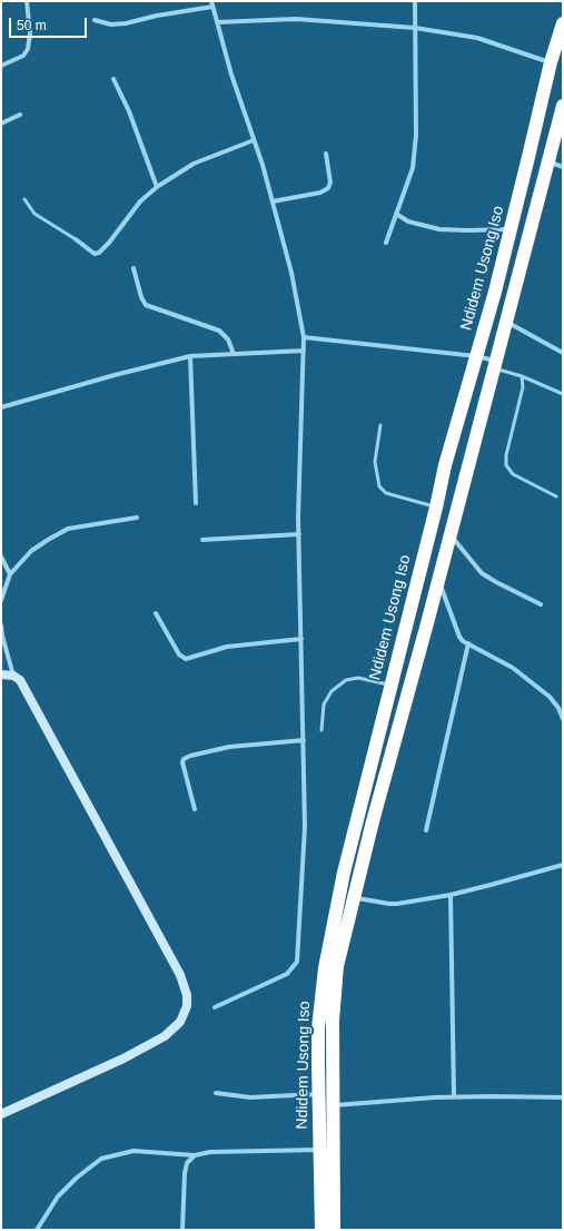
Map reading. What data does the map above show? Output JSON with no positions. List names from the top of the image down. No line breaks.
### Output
{"streets":{"highway":["Ndidem Usong Iso"]},"scale_bar":"50 m"}
